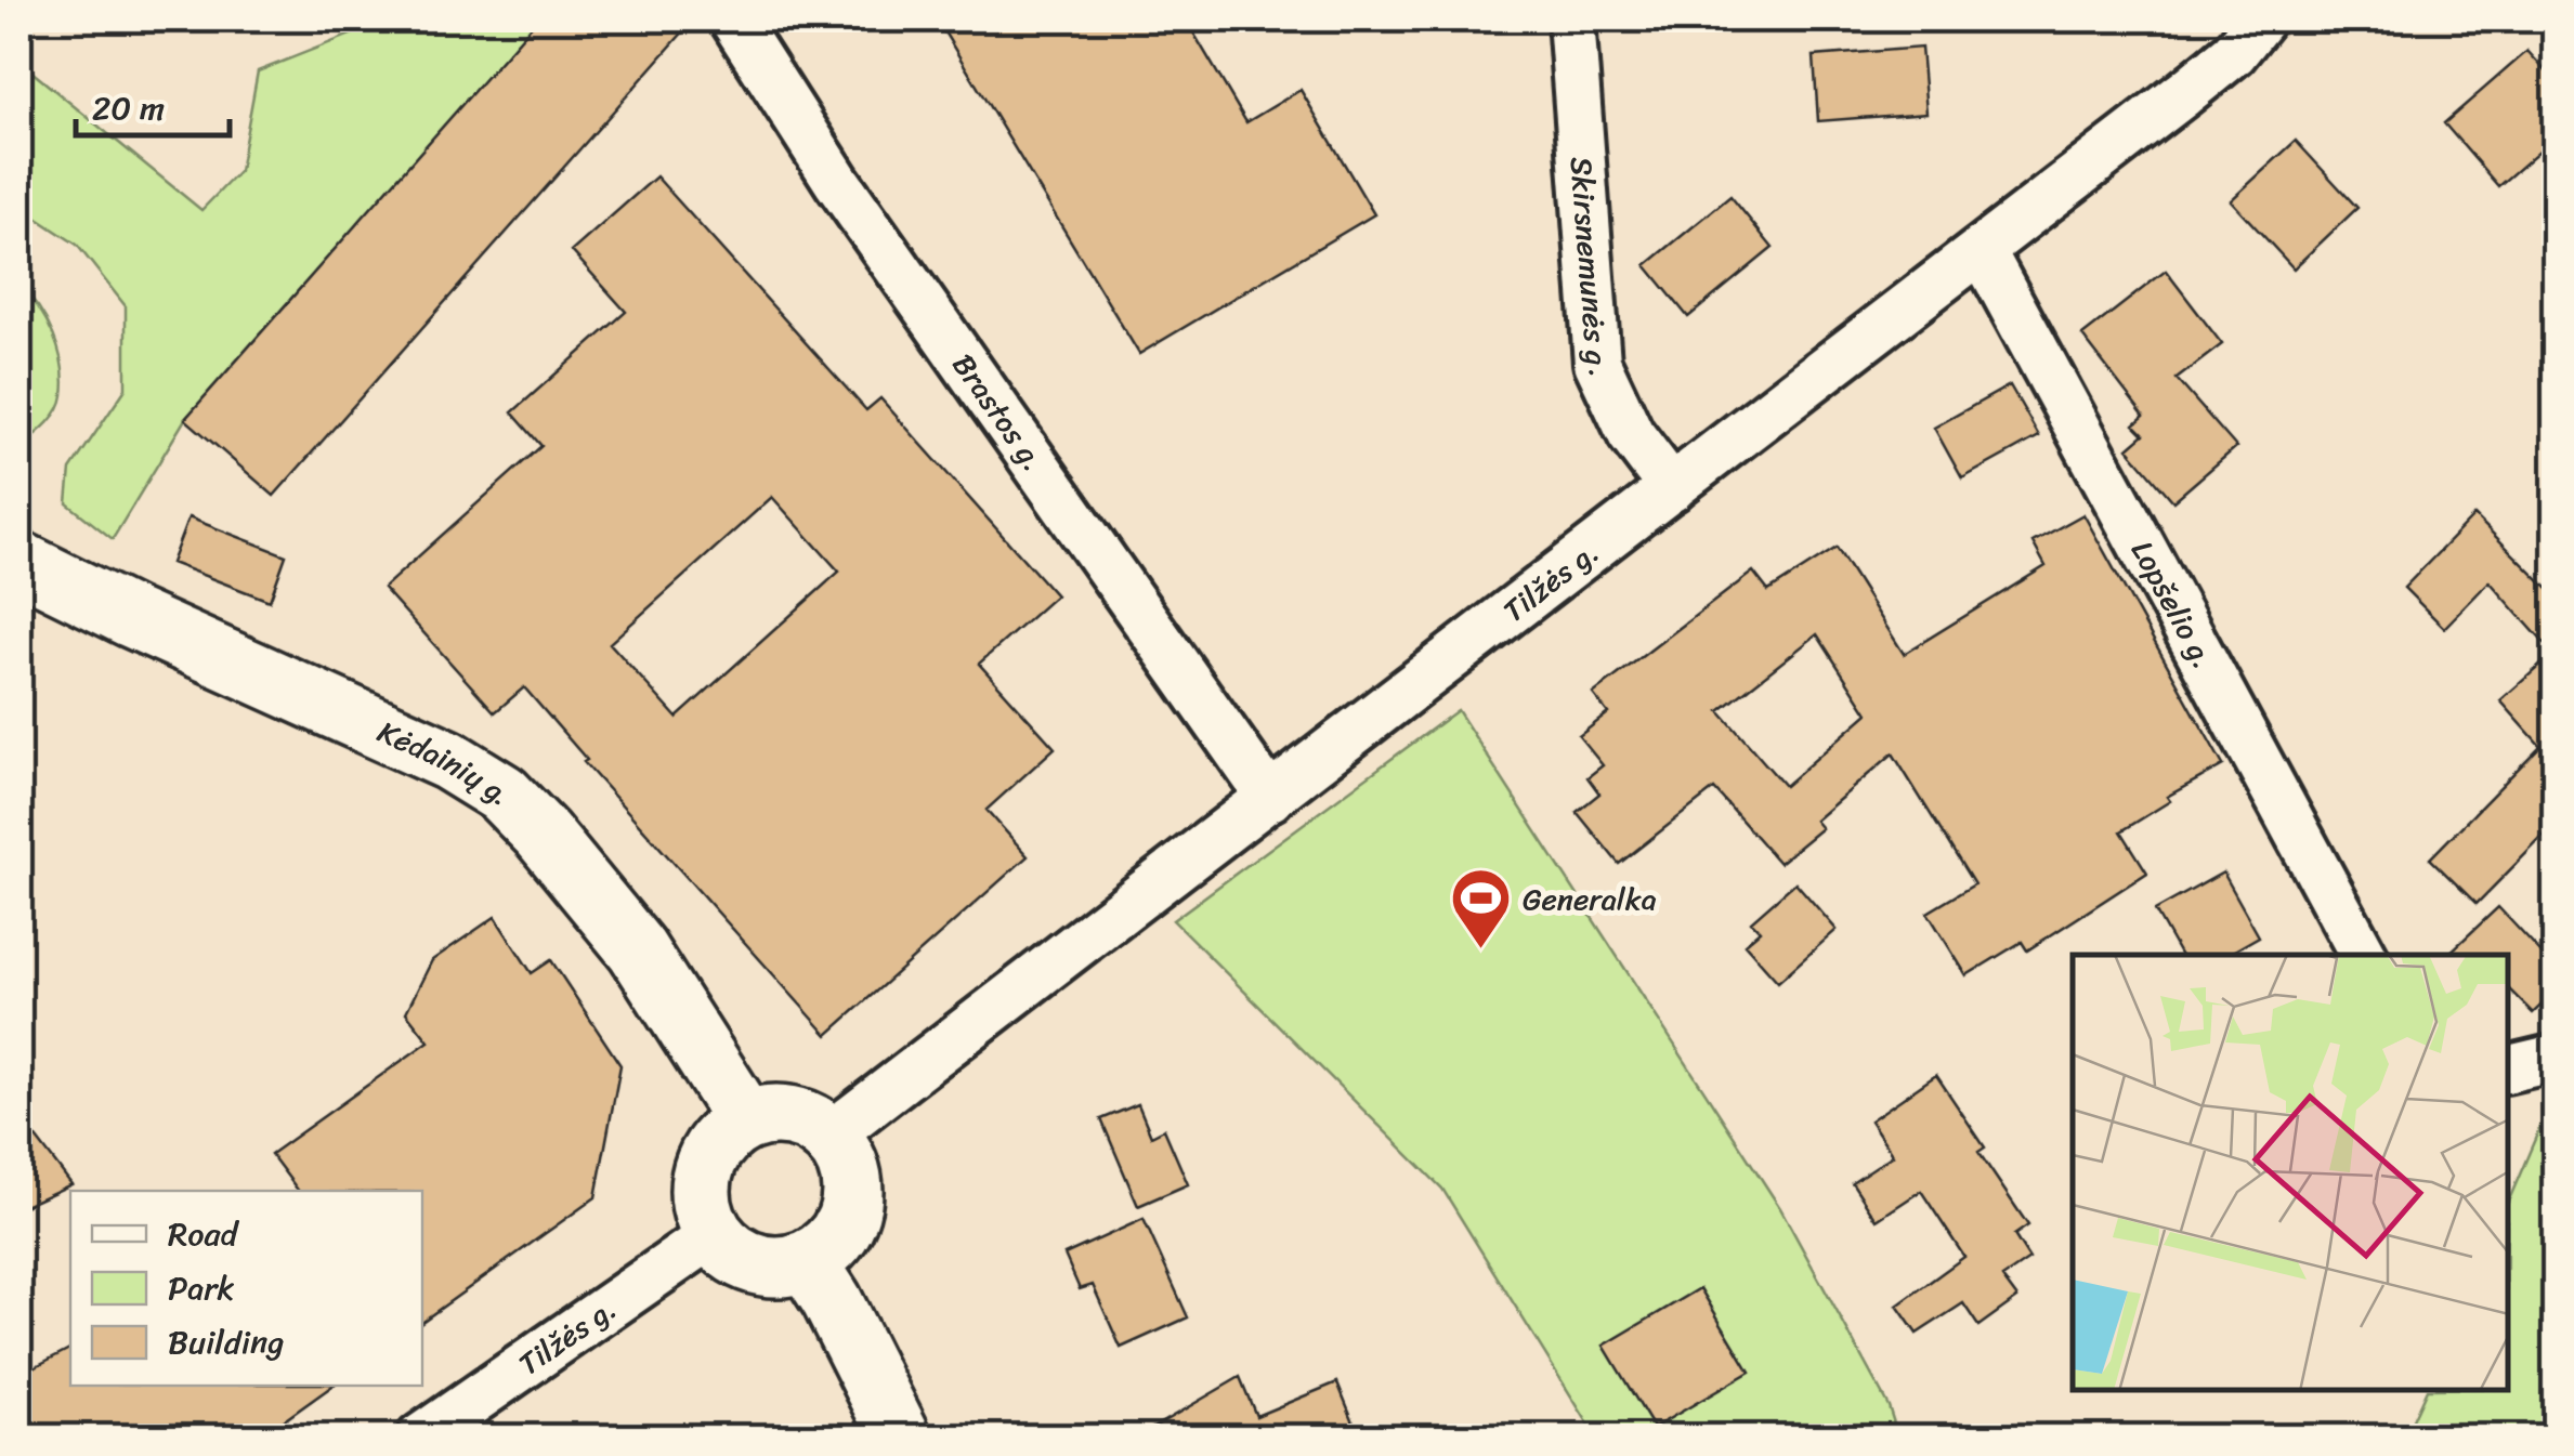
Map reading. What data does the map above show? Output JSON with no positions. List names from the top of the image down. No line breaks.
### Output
{"streets":{"main road":["Kėdainių g."],"street":["Skirsnemunės g.","Brastos g.","Tilžės g.","Lopšelio g."]},"crossings":[["Skirsnemunės g.","Tilžės g."],["Brastos g.","Tilžės g."],["Tilžės g.","Lopšelio g."],["Tilžės g.","Kėdainių g."]],"places":{"sports":["Generalka"]},"legend":["Road","Park","Building"],"scale_bar":"20 m"}
